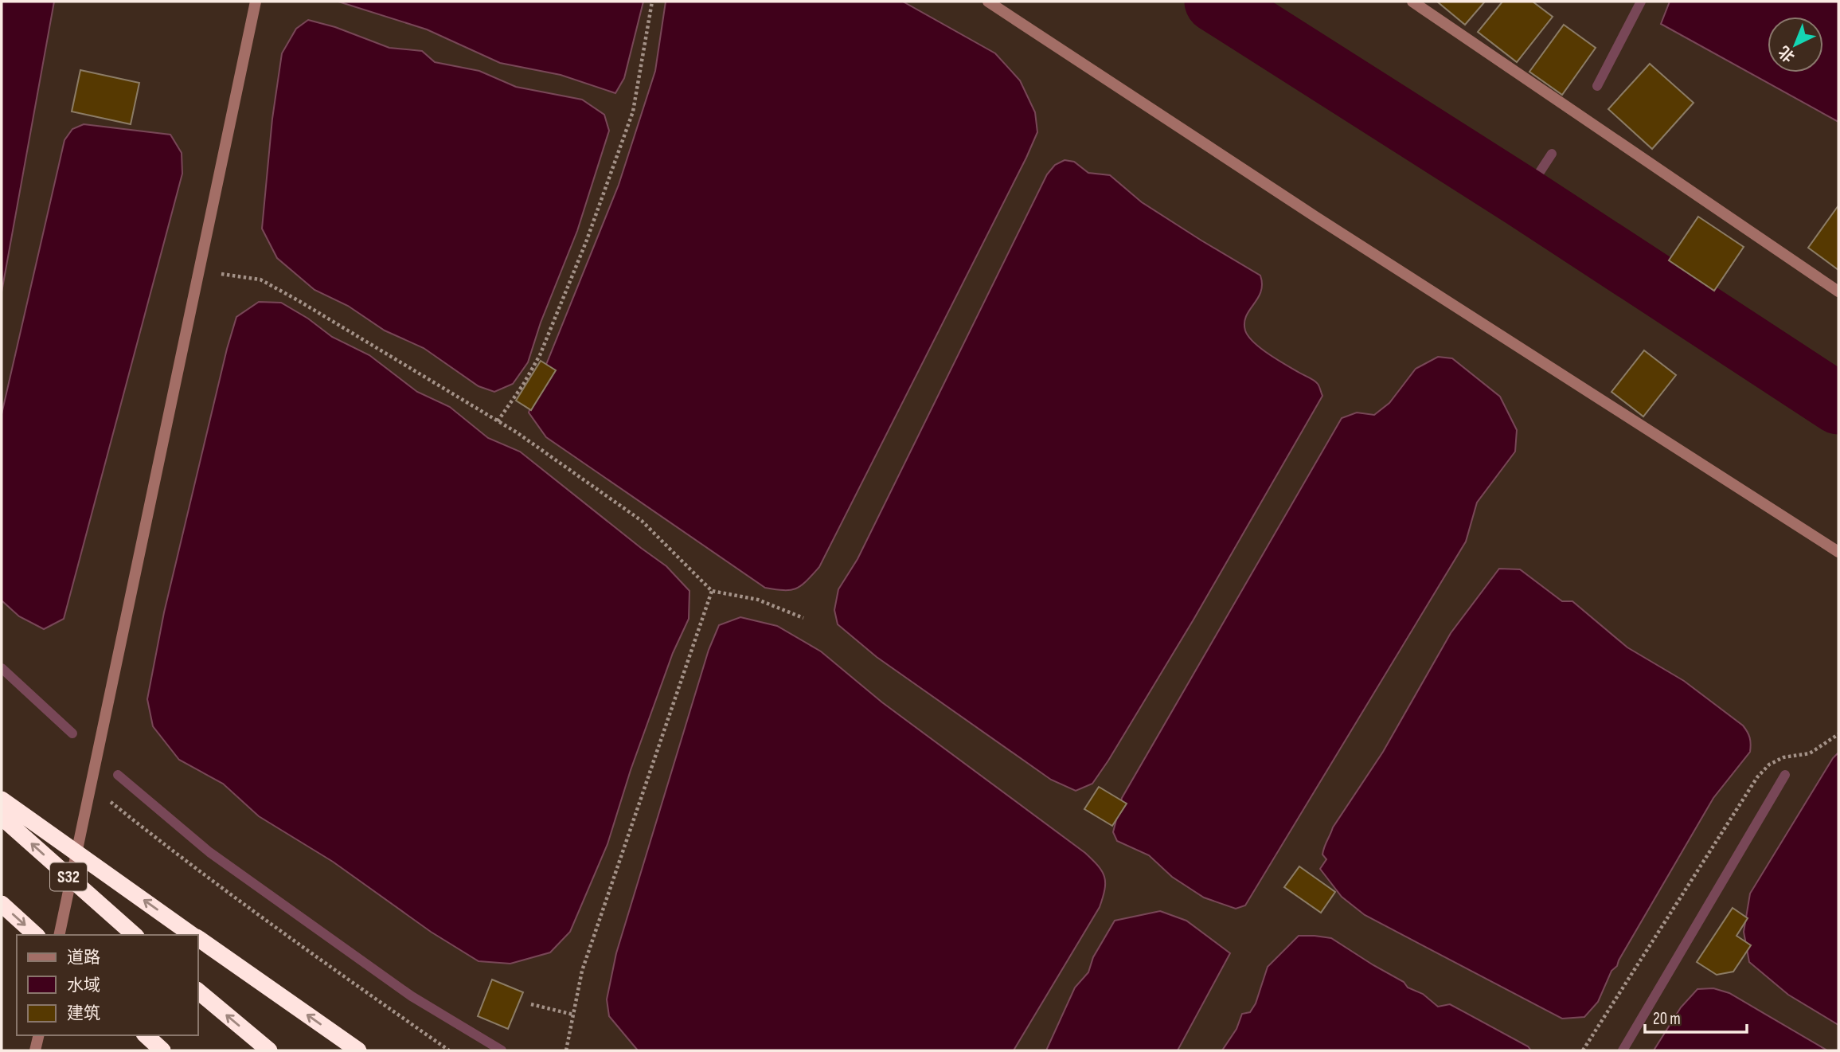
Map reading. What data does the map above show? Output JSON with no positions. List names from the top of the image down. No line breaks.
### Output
{"streets":{"highway":["S32"]},"legend":["道路","水域","建筑"],"scale_bar":"20 m","north":"bottom left"}
